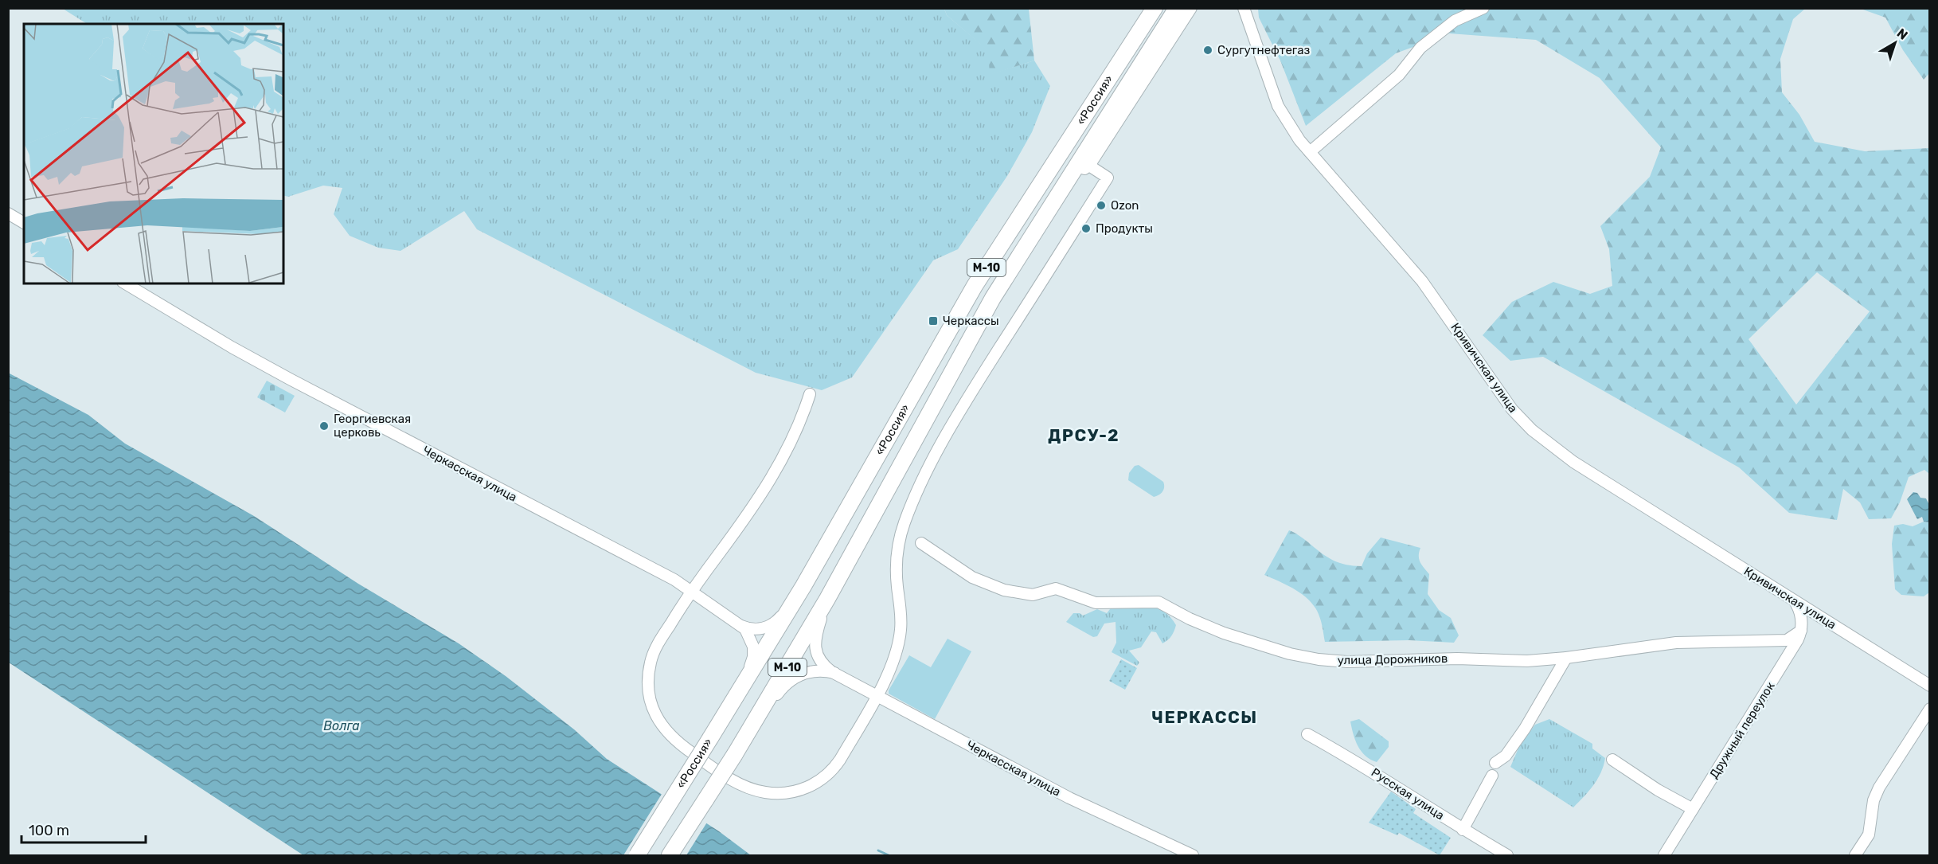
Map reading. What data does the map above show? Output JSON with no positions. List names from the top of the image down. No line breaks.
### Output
{"streets":{"highway":["«Россия»","М-10"],"street":["Кривичская улица","Черкасская улица","улица Дорожников","Дружный переулок","Русская улица"]},"crossings":[["«Россия»","М-10"],["«Россия»","Черкасская улица"],["М-10","Черкасская улица"],["улица Дорожников","Дружный переулок"]],"districts":["ДРСУ-2","ЧЕРКАССЫ"],"water":["Волга"],"places":{"other":["Сургутнефтегаз","Ozon","Продукты","Георгиевская церковь"],"transit":["Черкассы"]},"scale_bar":"100 m","north":"top right"}
